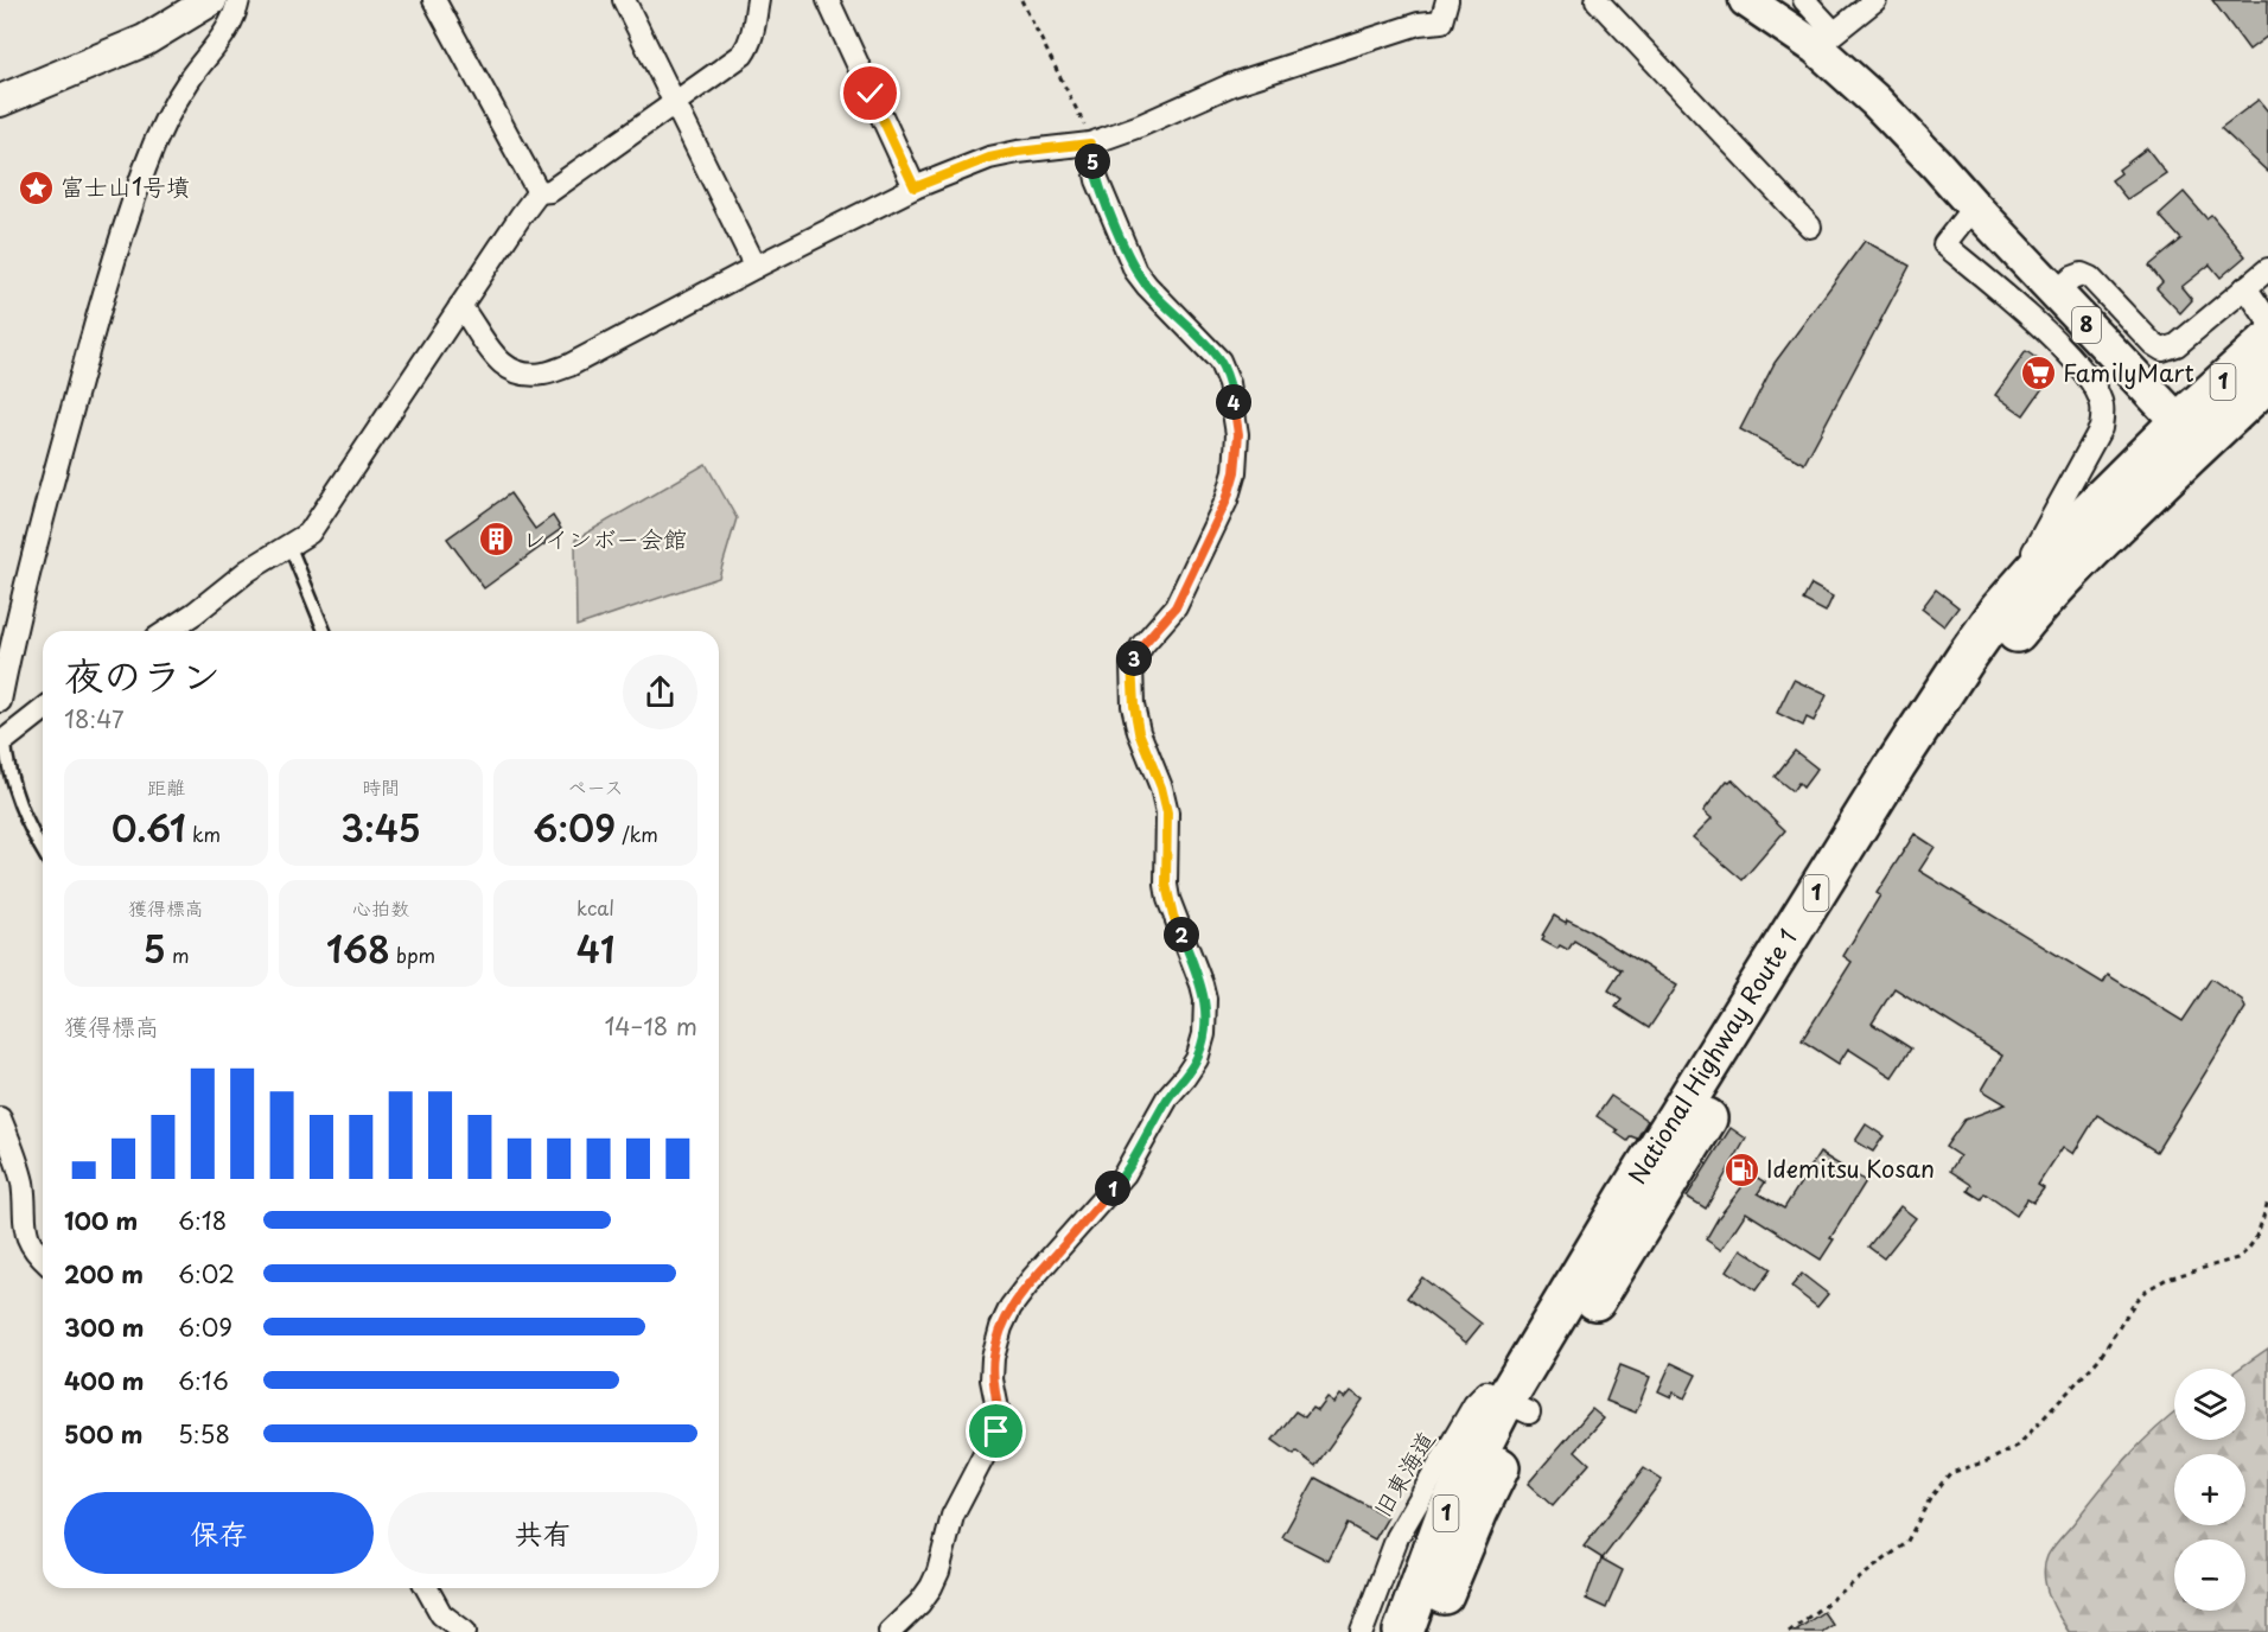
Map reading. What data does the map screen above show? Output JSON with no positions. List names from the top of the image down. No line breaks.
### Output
{"streets":{"highway":["1","National Highway Route 1"],"main road":["8"],"street":["旧東海道"]},"crossings":[["8","National Highway Route 1"],["National Highway Route 1","旧東海道"]],"places":{"place":["富士山1号墳"],"supermarket":["FamilyMart"],"building":["レインボー会館"],"fuel station":["Idemitsu Kosan"]},"page":{"pins":["5","4","3","2","1"],"heading":["夜のラン","18:47"],"stats":[["距離","0.61 km"],["時間","3:45"],["ペース","6:09 /km"],["獲得標高","5 m"],["心拍数","168 bpm"],["kcal","41"]],"chart":["獲得標高","14–18 m"],"list":[{"name":"100 m","note":"6:18"},{"name":"200 m","note":"6:02"},{"name":"300 m","note":"6:09"},{"name":"400 m","note":"6:16"},{"name":"500 m","note":"5:58"}],"map_buttons":["+","−"],"buttons":["保存","共有"]}}
